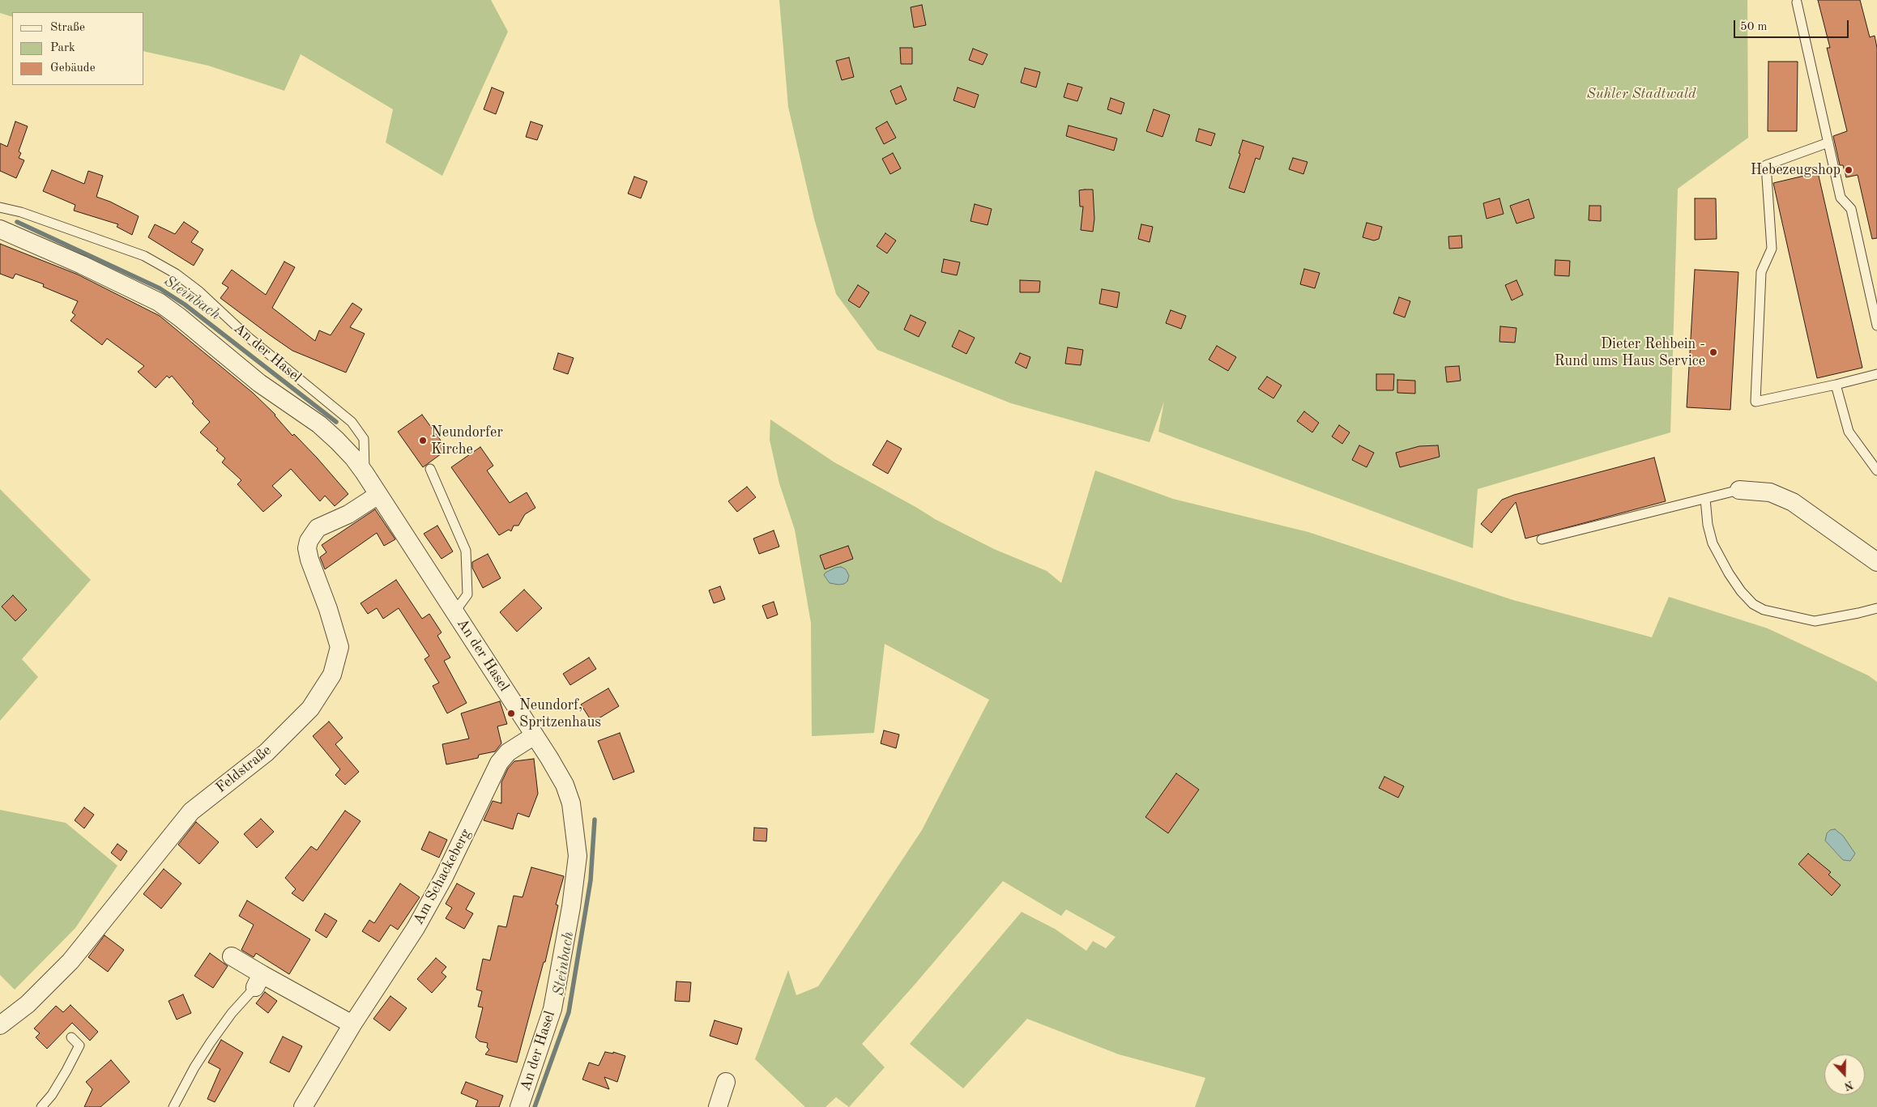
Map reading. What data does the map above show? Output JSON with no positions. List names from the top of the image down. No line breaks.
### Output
{"streets":{"street":["An der Hasel","Feldstraße","Am Schackeberg"]},"crossings":[["An der Hasel","Feldstraße"],["An der Hasel","Am Schackeberg"]],"water":["Steinbach"],"parks":["Suhler Stadtwald"],"places":["Hebezeugshop","Dieter Rehbein - Rund ums Haus Service","Neundorfer Kirche","Neundorf, Spritzenhaus"],"legend":["Straße","Park","Gebäude"],"scale_bar":"50 m","north":"bottom"}
